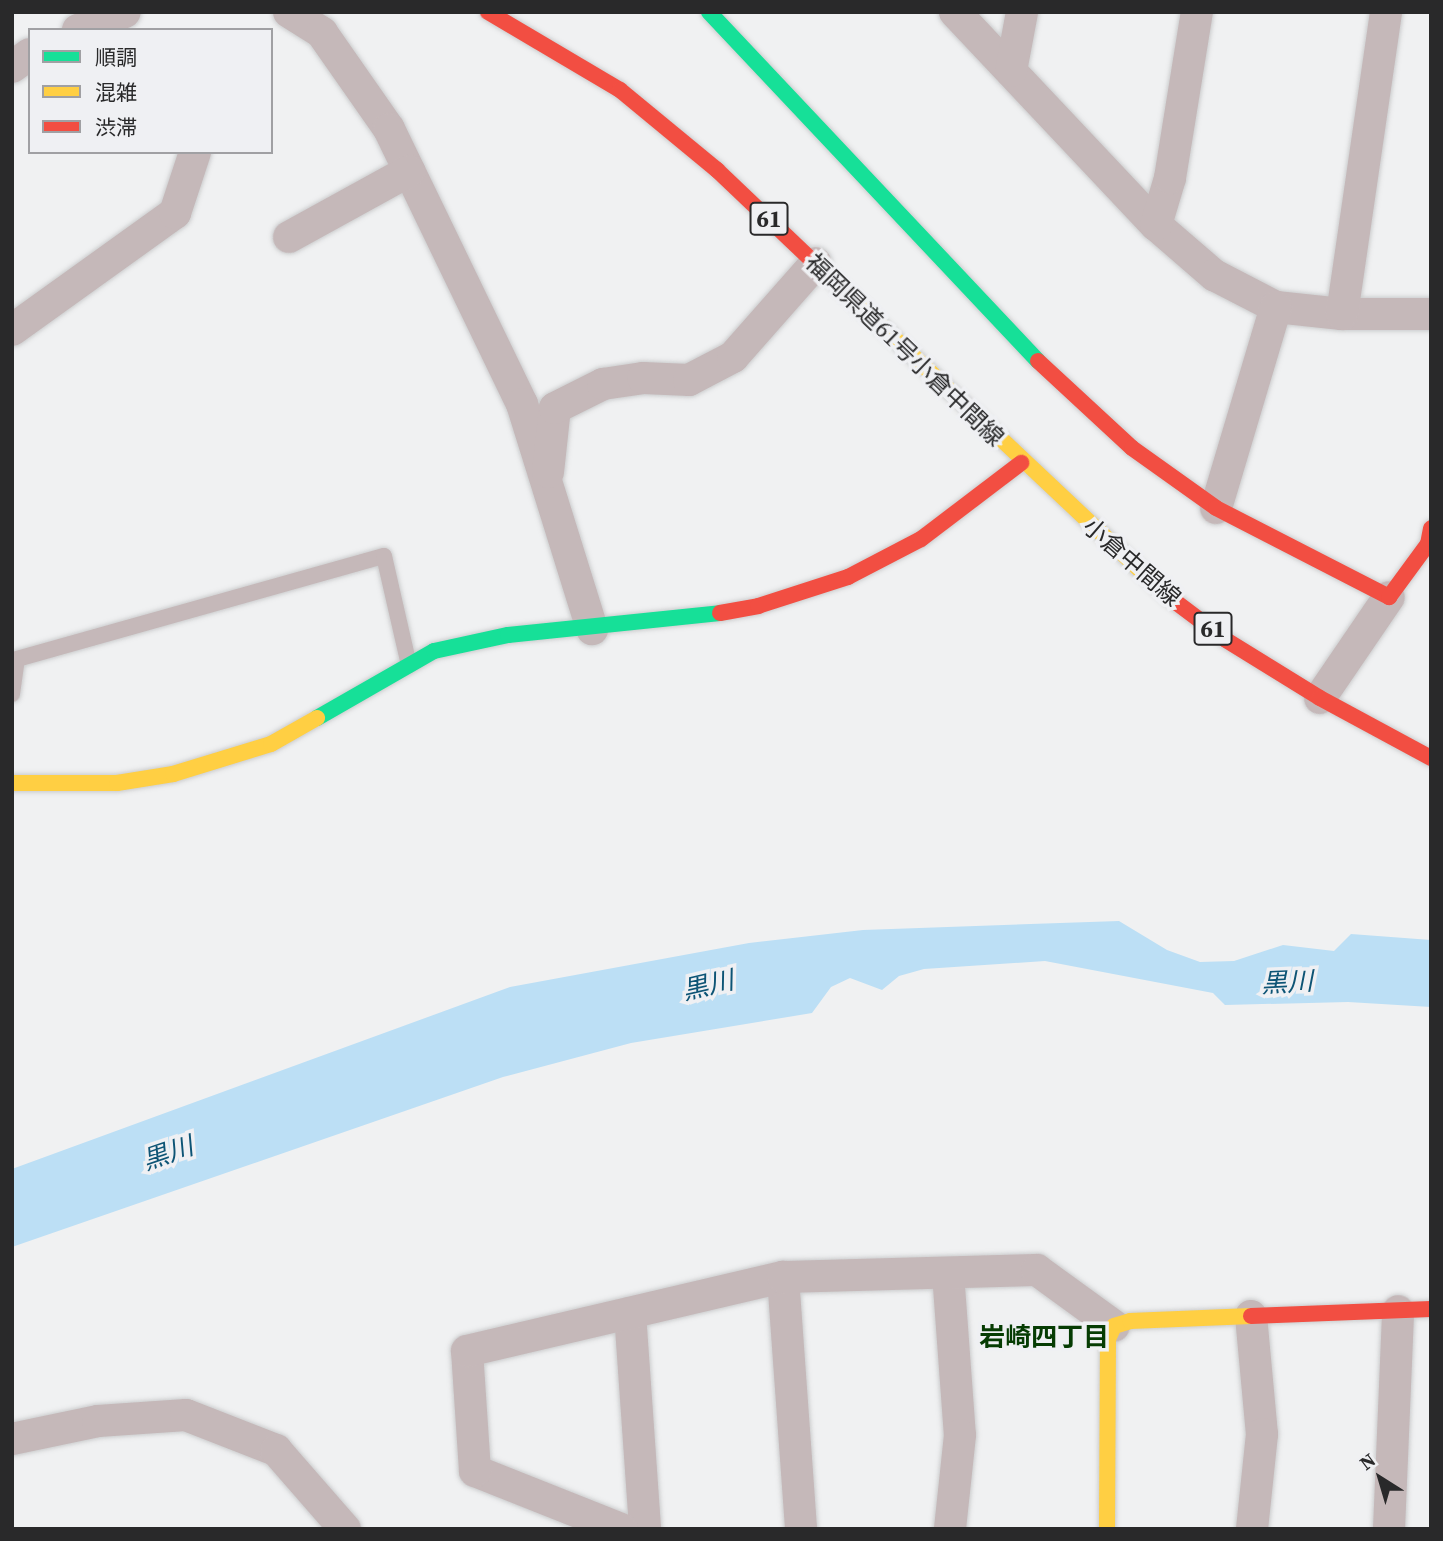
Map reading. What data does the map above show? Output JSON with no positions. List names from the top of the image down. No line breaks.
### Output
{"streets":{"street":["61","福岡県道61号小倉中間線","小倉中間線"]},"crossings":[["福岡県道61号小倉中間線","小倉中間線"]],"districts":["岩崎四丁目"],"water":["黒川"],"legend":["順調","混雑","渋滞"],"north":"top left"}
